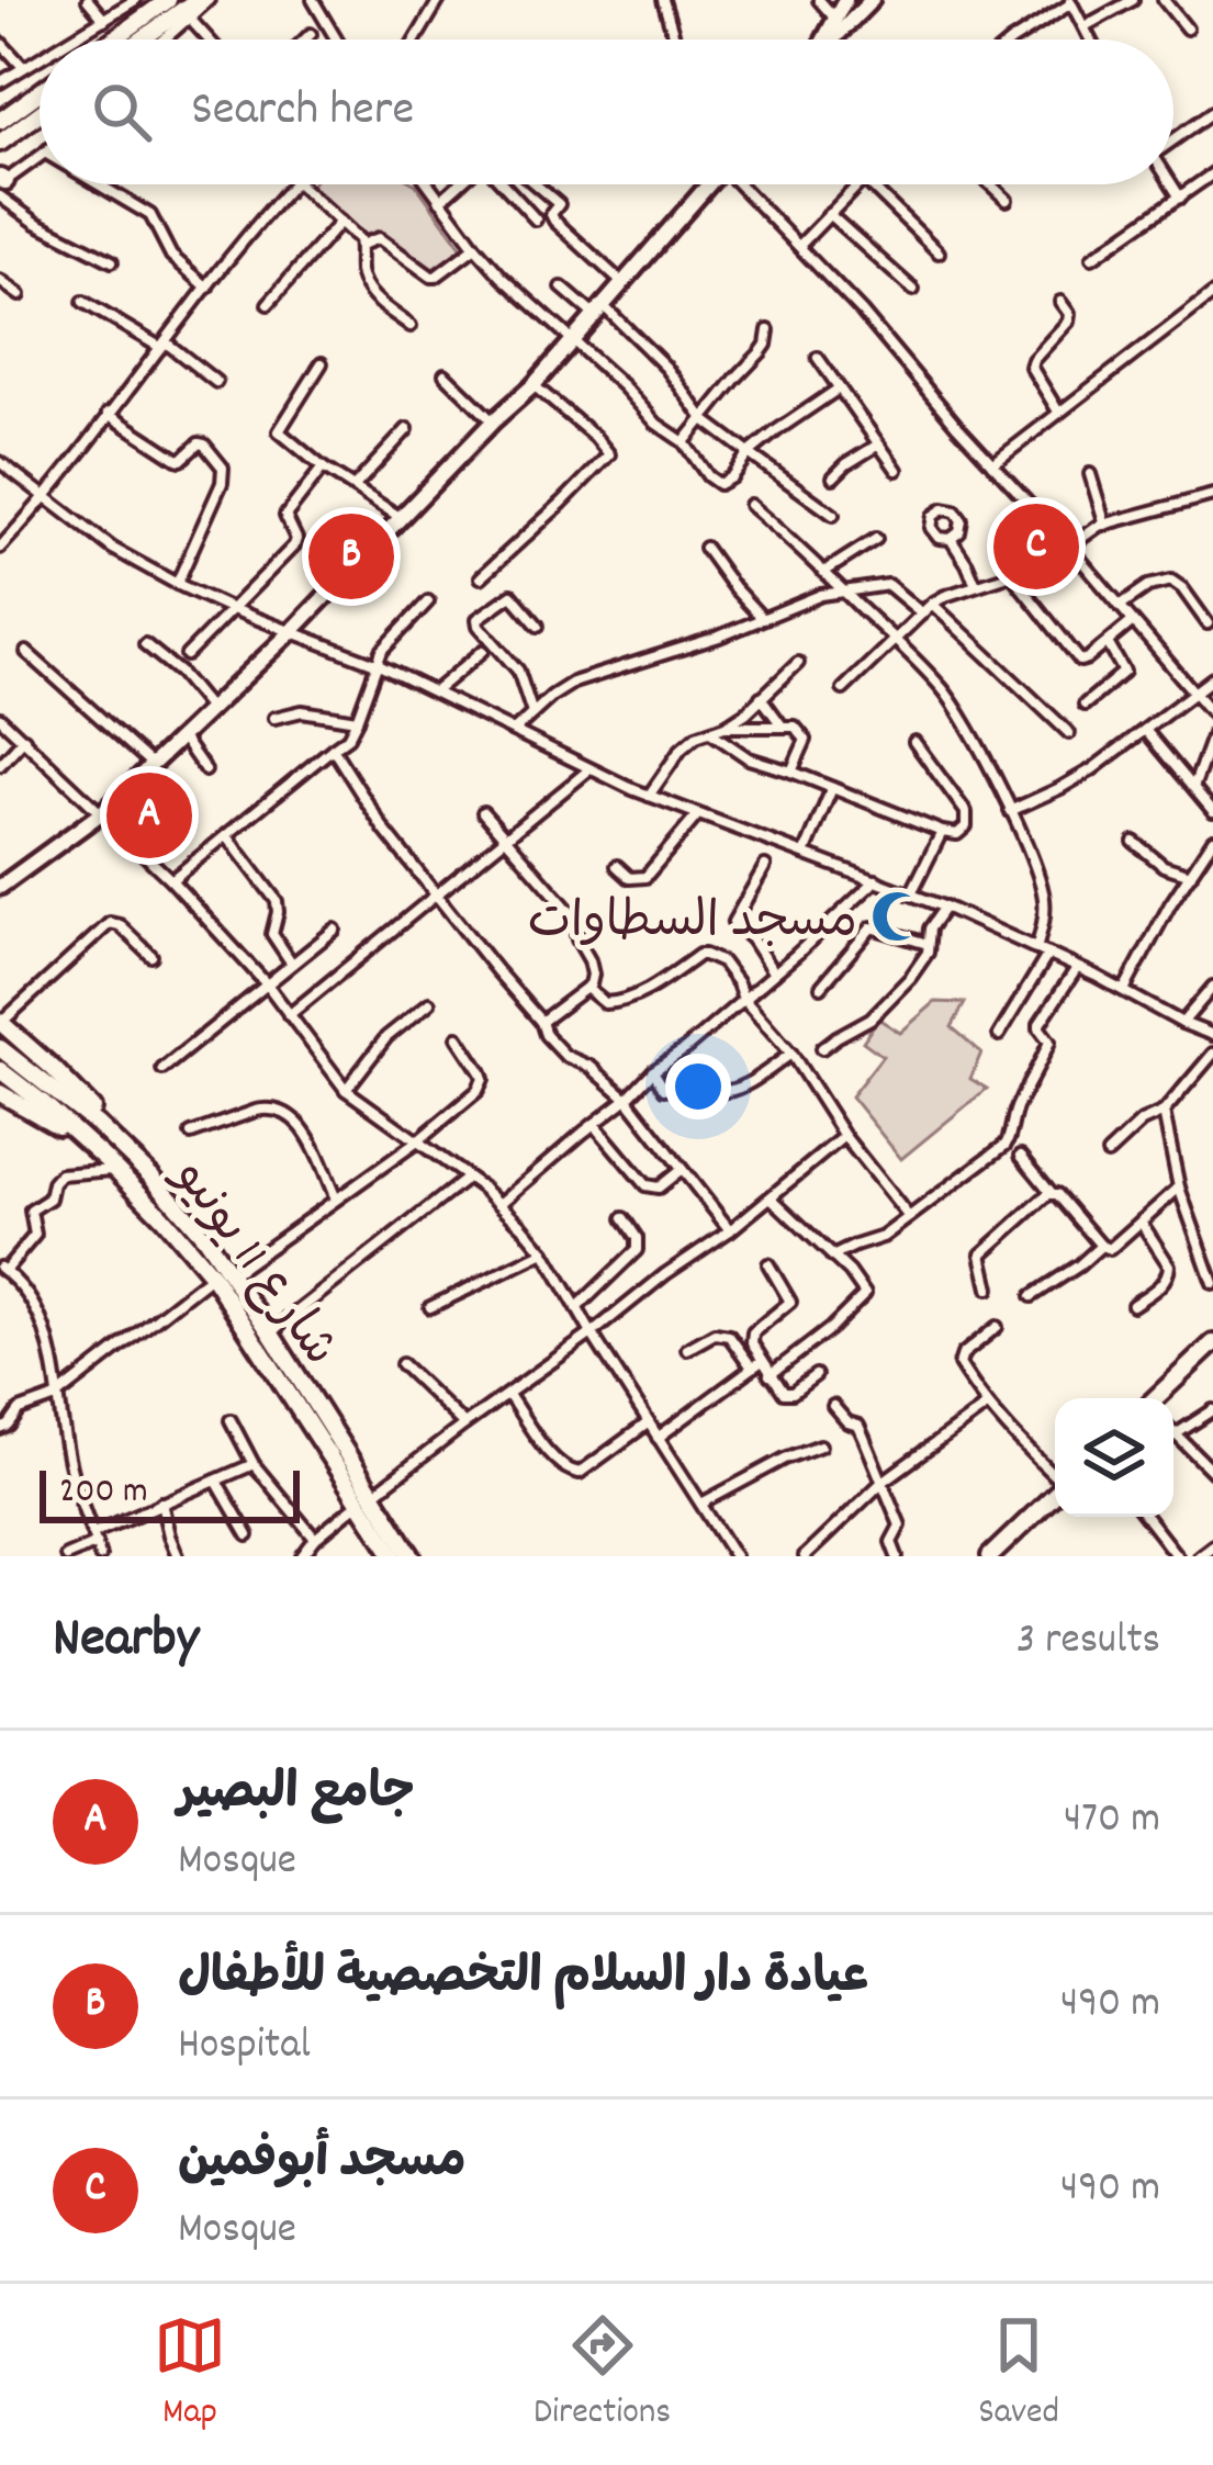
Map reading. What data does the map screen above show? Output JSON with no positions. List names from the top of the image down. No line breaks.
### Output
{"streets":{"main road":["شارع 11 يونيو"]},"places":{"mosque":["مسجد السطاوات"]},"scale_bar":"200 m","page":{"search":"Search here","pins":["C","B","A"],"scale":"200 m","heading":["Nearby","3 results"],"list":[{"mark":"A","name":"جامع البصير","note":"Mosque","value":"470 m"},{"mark":"B","name":"عيادة دار السلام التخصصية للأطفال","note":"Hospital","value":"490 m"},{"mark":"C","name":"مسجد أبوفمين","note":"Mosque","value":"490 m"}],"nav":["Map","Directions","Saved"]}}
